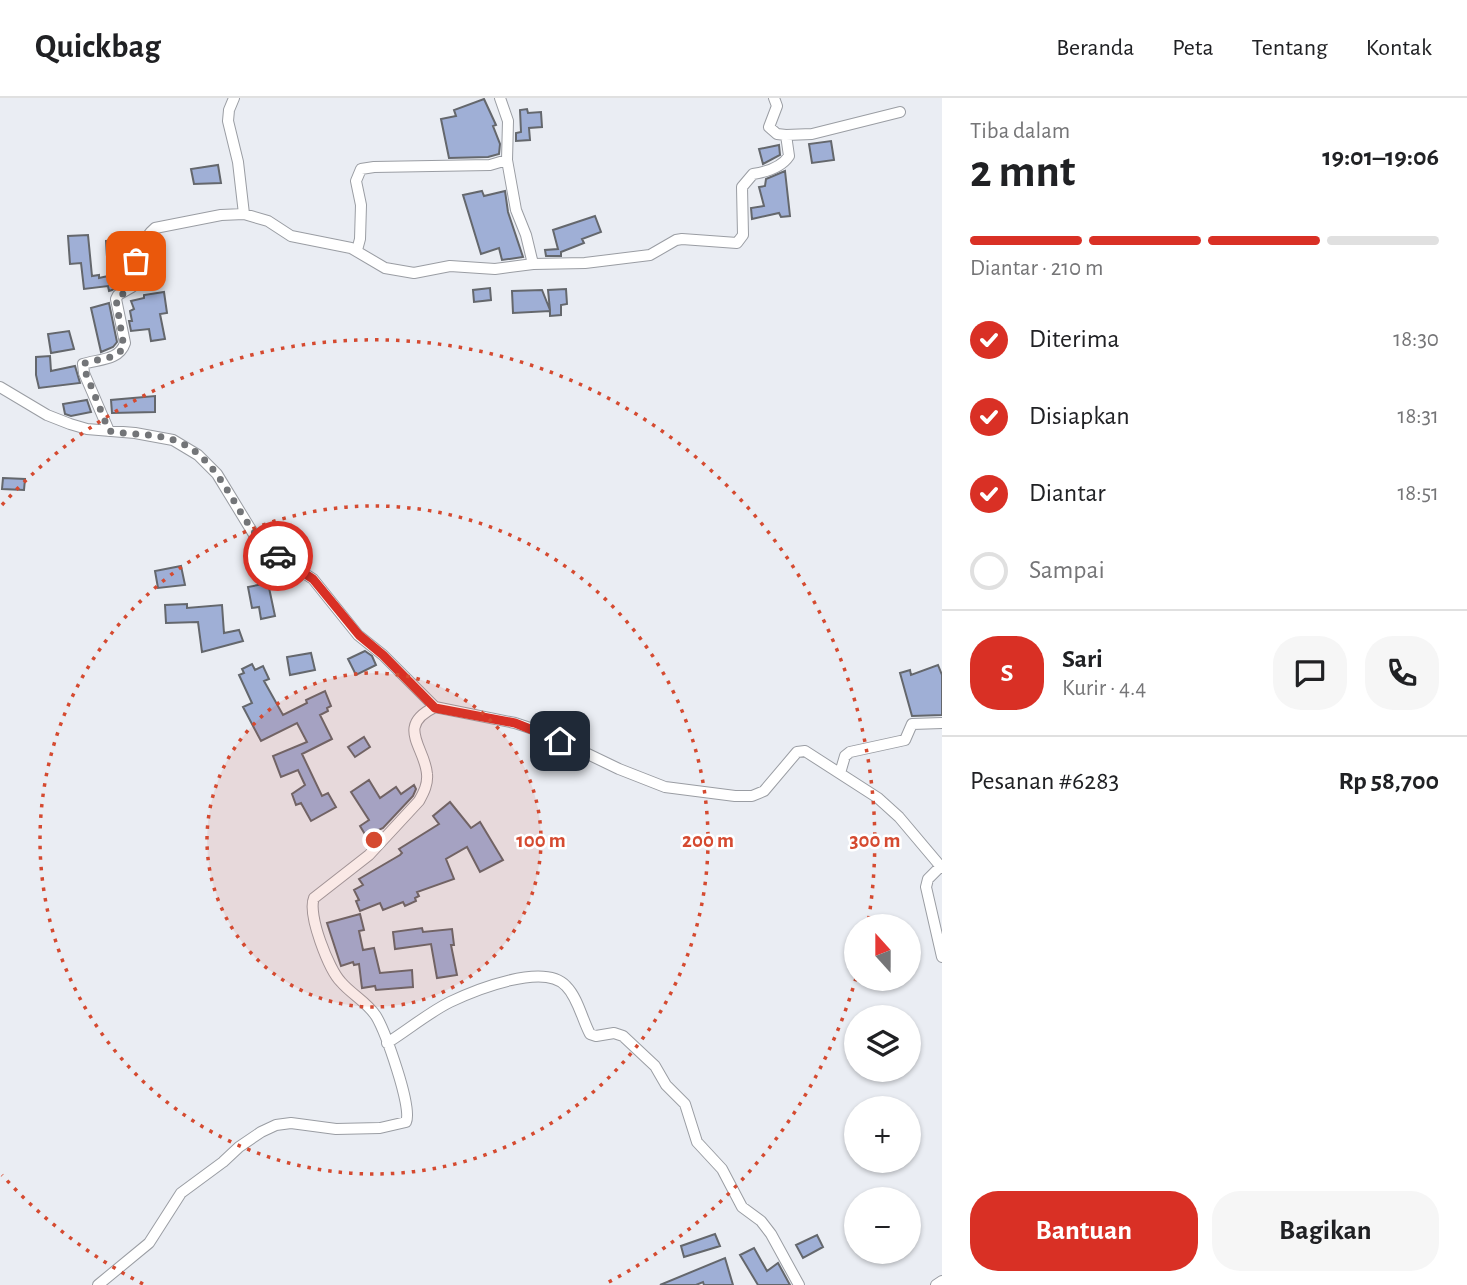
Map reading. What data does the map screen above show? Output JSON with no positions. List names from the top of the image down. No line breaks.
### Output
{"north":"top","page":{"header":"Quickbag","nav":["Beranda","Peta","Tentang","Kontak"],"heading":["2 mnt","Tiba dalam","19:01–19:06"],"panel":["Sari","Kurir · 4.4","Pesanan #6283","Rp 58,700"],"bar":"Diantar · 210 m","list":[["Diterima","18:30"],["Disiapkan","18:31"],["Diantar","18:51"],"Sampai"],"round":"S","map_buttons":["+","−"],"buttons":["Bantuan","Bagikan"]},"rings":["100 m","200 m","300 m"]}
